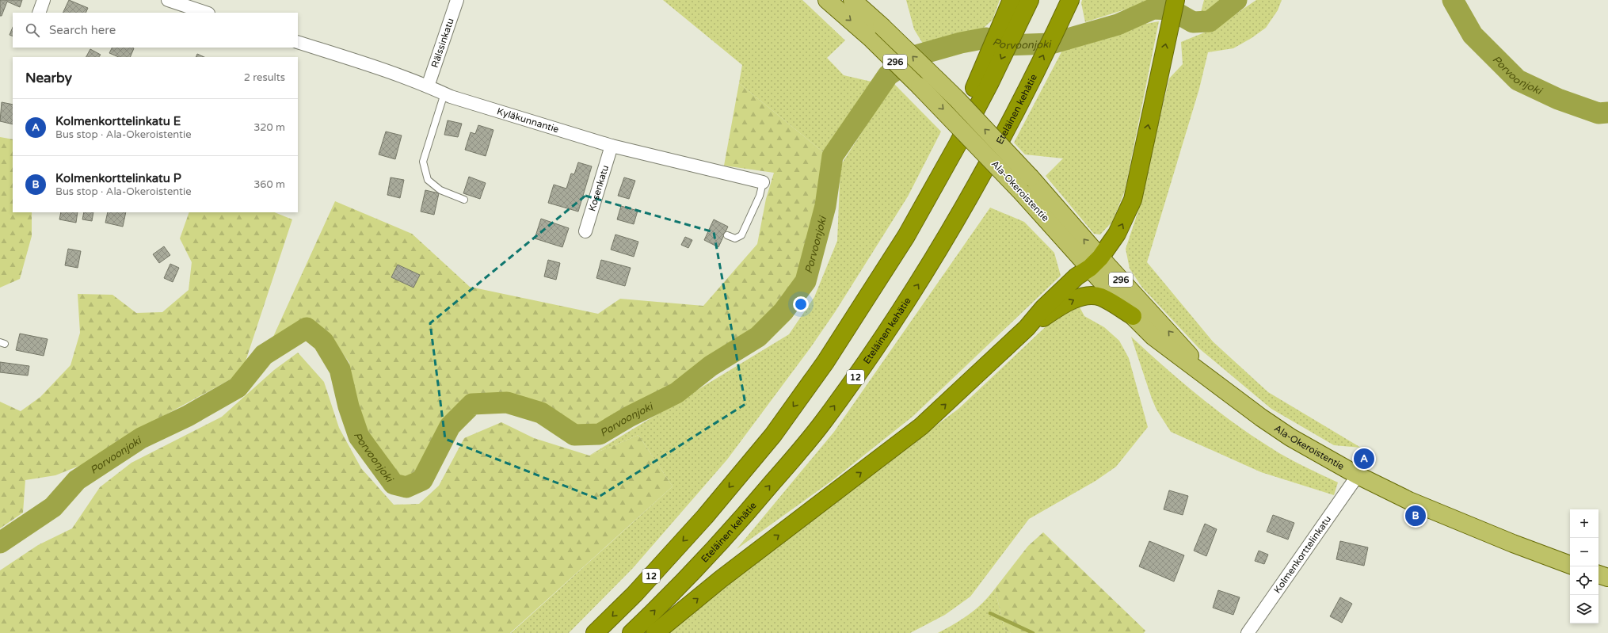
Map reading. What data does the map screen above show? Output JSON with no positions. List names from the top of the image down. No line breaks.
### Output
{"streets":{"highway":["Eteläinen kehätie","12"],"main road":["296","Ala-Okeroistentie"],"street":["Rälssinkatu","Kyläkunnantie","Kosenkatu","Kolmenkorttelinkatu"]},"crossings":[["Rälssinkatu","Kyläkunnantie"],["Kyläkunnantie","Kosenkatu"],["Ala-Okeroistentie","Kolmenkorttelinkatu"]],"water":["Porvoonjoki"],"page":{"search":"Search here","heading":["Nearby","2 results"],"list":[{"mark":"A","name":"Kolmenkorttelinkatu E","note":"Bus stop · Ala-Okeroistentie","value":"320 m"},{"mark":"B","name":"Kolmenkorttelinkatu P","note":"Bus stop · Ala-Okeroistentie","value":"360 m"}],"pins":["A","B"],"map_buttons":["+","−"]}}
